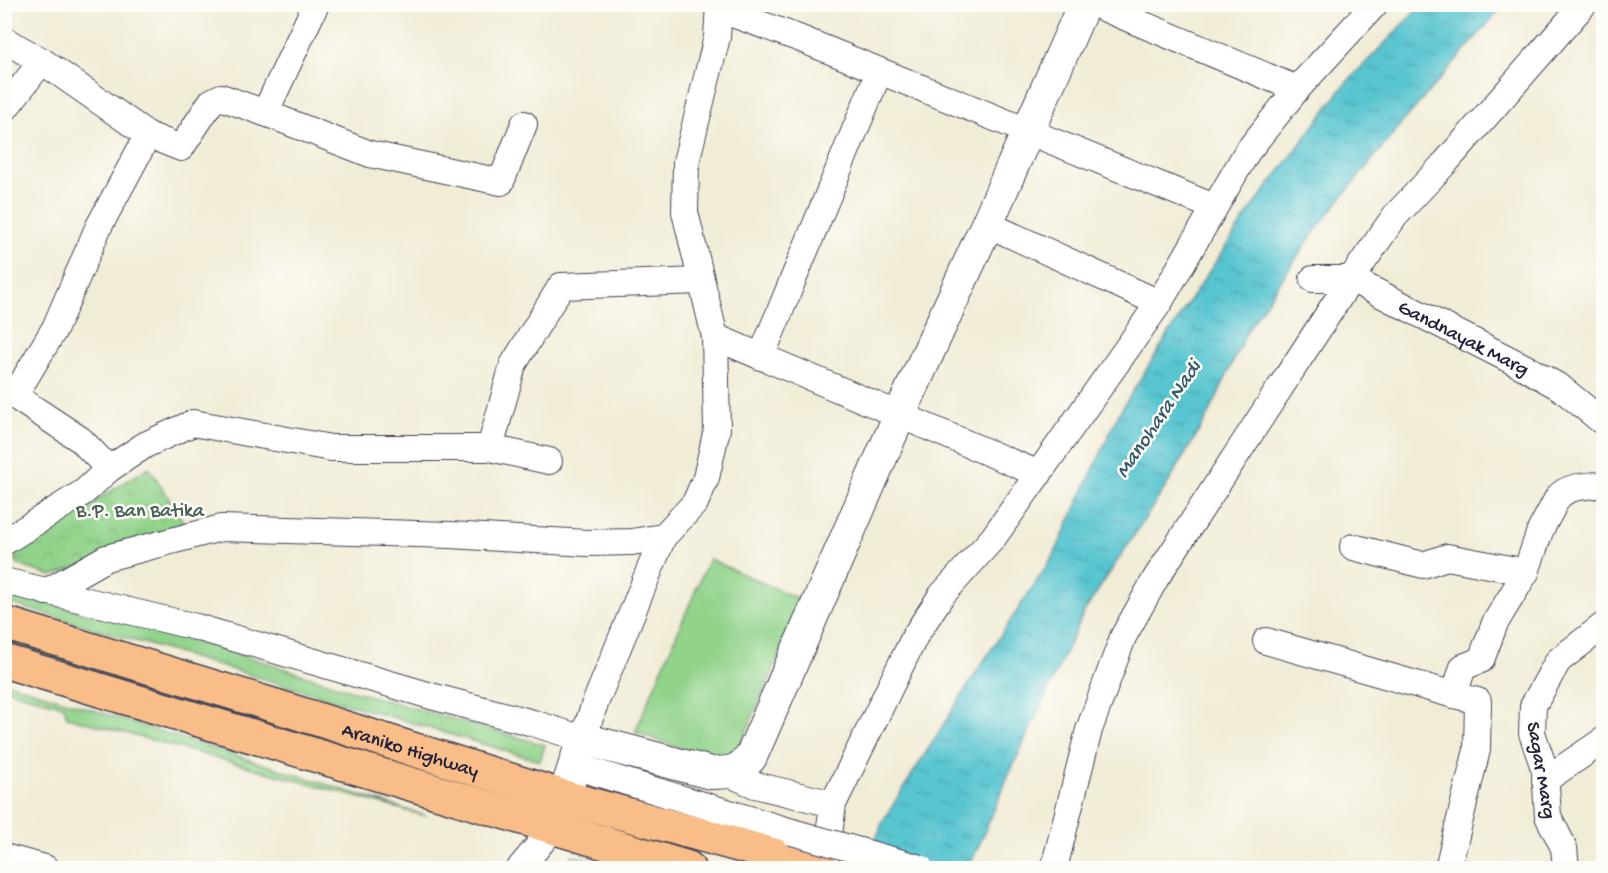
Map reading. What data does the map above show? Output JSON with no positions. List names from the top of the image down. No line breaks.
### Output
{"streets":{"highway":["Araniko Highway"],"street":["Gandnayak Marg","Sagar Marg"]},"water":["Manohara Nadi"],"parks":["B.P. Ban Batika"]}
